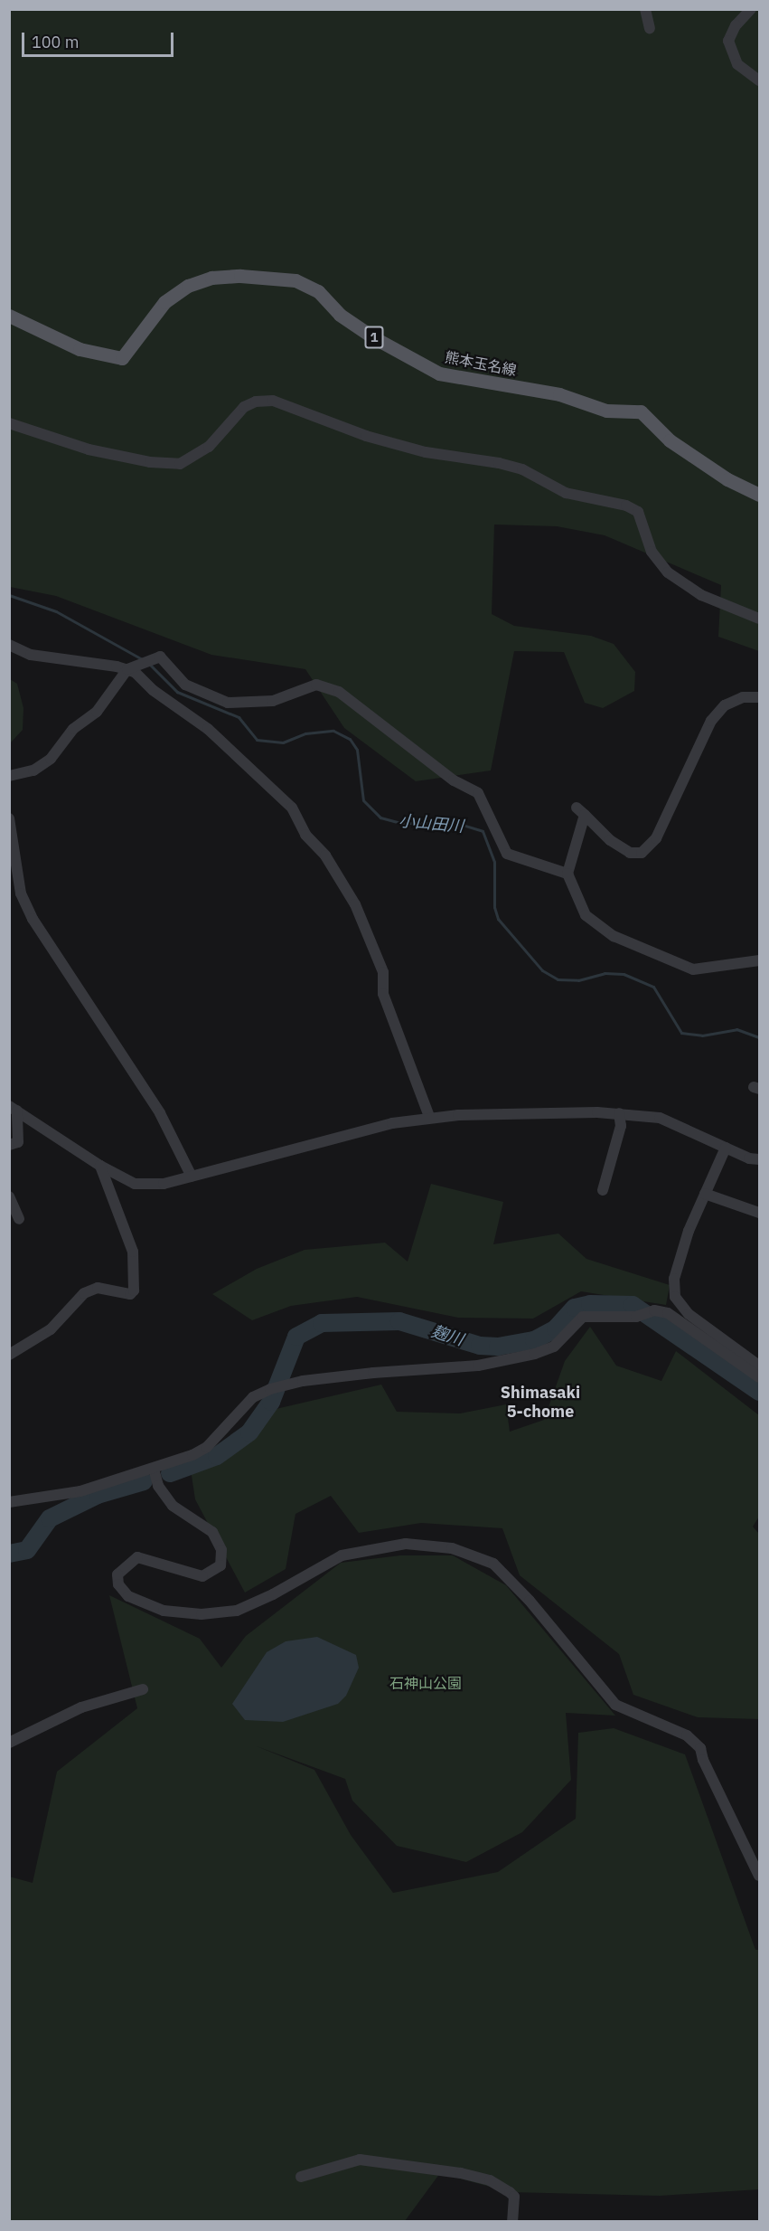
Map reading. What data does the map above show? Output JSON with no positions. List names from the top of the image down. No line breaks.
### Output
{"streets":{"main road":["1","熊本玉名線"]},"districts":["Shimasaki 5-chome"],"water":["小山田川","麹川"],"parks":["石神山公園"],"scale_bar":"100 m"}
